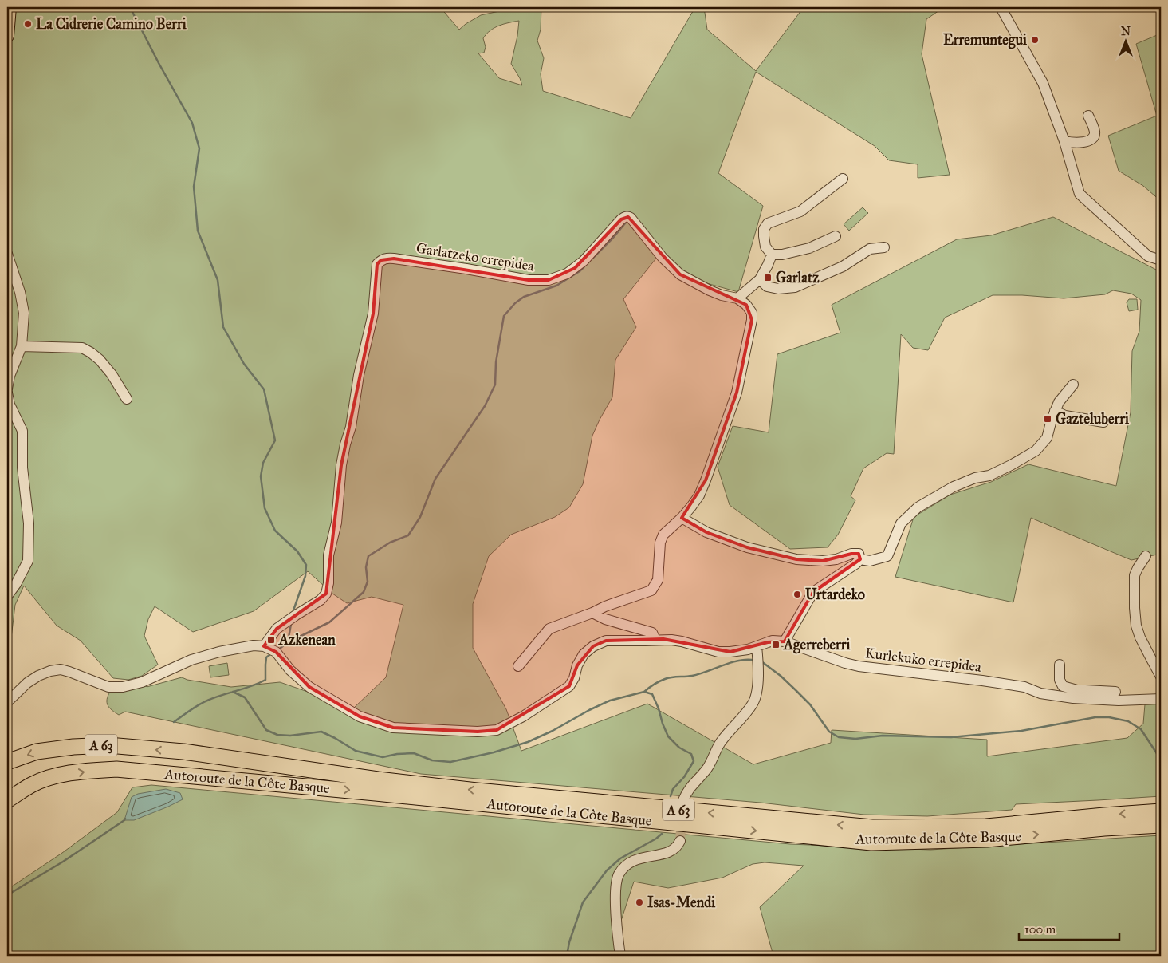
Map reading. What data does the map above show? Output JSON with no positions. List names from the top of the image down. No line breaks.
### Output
{"streets":{"highway":["A 63","Autoroute de la Côte Basque"],"street":["Garlatzeko errepidea","Kurlekuko errepidea"]},"crossings":[["Garlatzeko errepidea","Kurlekuko errepidea"]],"places":{"other":["La Cidrerie Camino Berri","Erremuntegui","Urtardeko","Isas-Mendi"],"transit":["Garlatz","Gazteluberri","Azkenean","Agerreberri"]},"scale_bar":"100 m","north":"top"}
